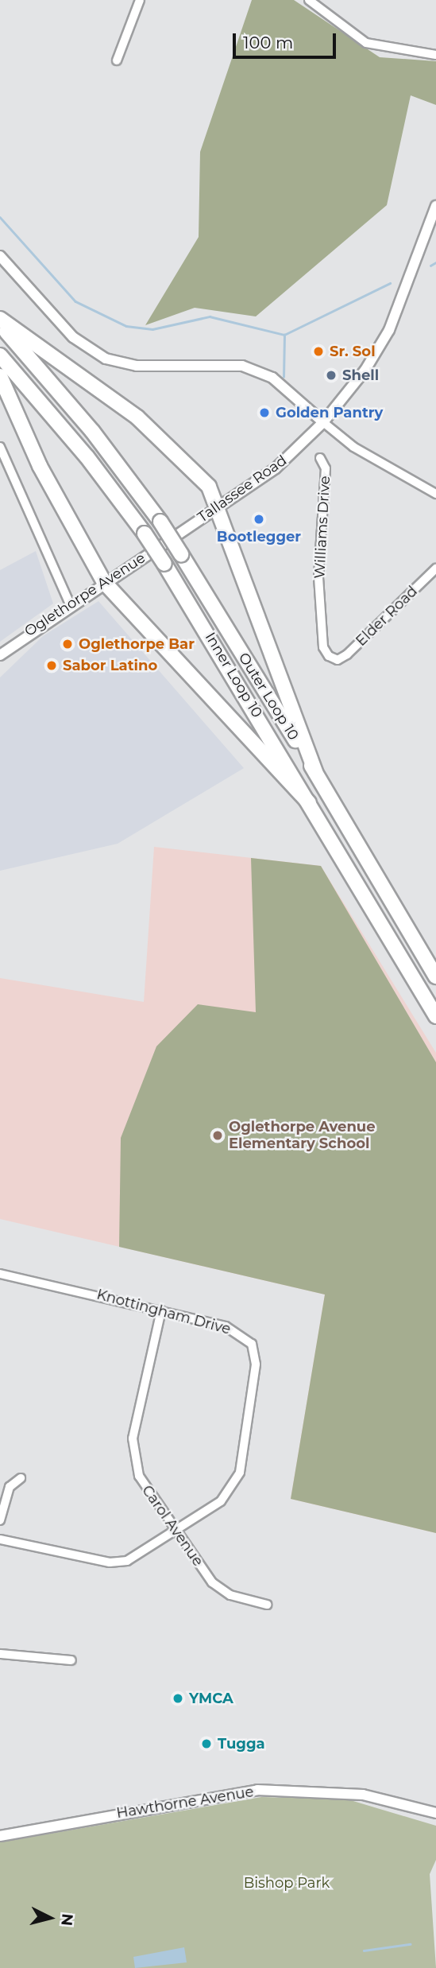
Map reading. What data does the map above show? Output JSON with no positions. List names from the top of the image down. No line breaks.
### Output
{"streets":{"highway":["Inner Loop 10","Outer Loop 10"],"main road":["Tallassee Road","Oglethorpe Avenue","Hawthorne Avenue"],"street":["Williams Drive","Elder Road","Knottingham Drive","Carol Avenue"]},"crossings":[["Tallassee Road","Oglethorpe Avenue"],["Williams Drive","Elder Road"],["Knottingham Drive","Carol Avenue"]],"parks":["Bishop Park"],"places":["Sr. Sol","Shell","Golden Pantry","Bootlegger","Oglethorpe Bar","Sabor Latino","Oglethorpe Avenue Elementary School","YMCA","Tugga"],"scale_bar":"100 m","north":"right"}
